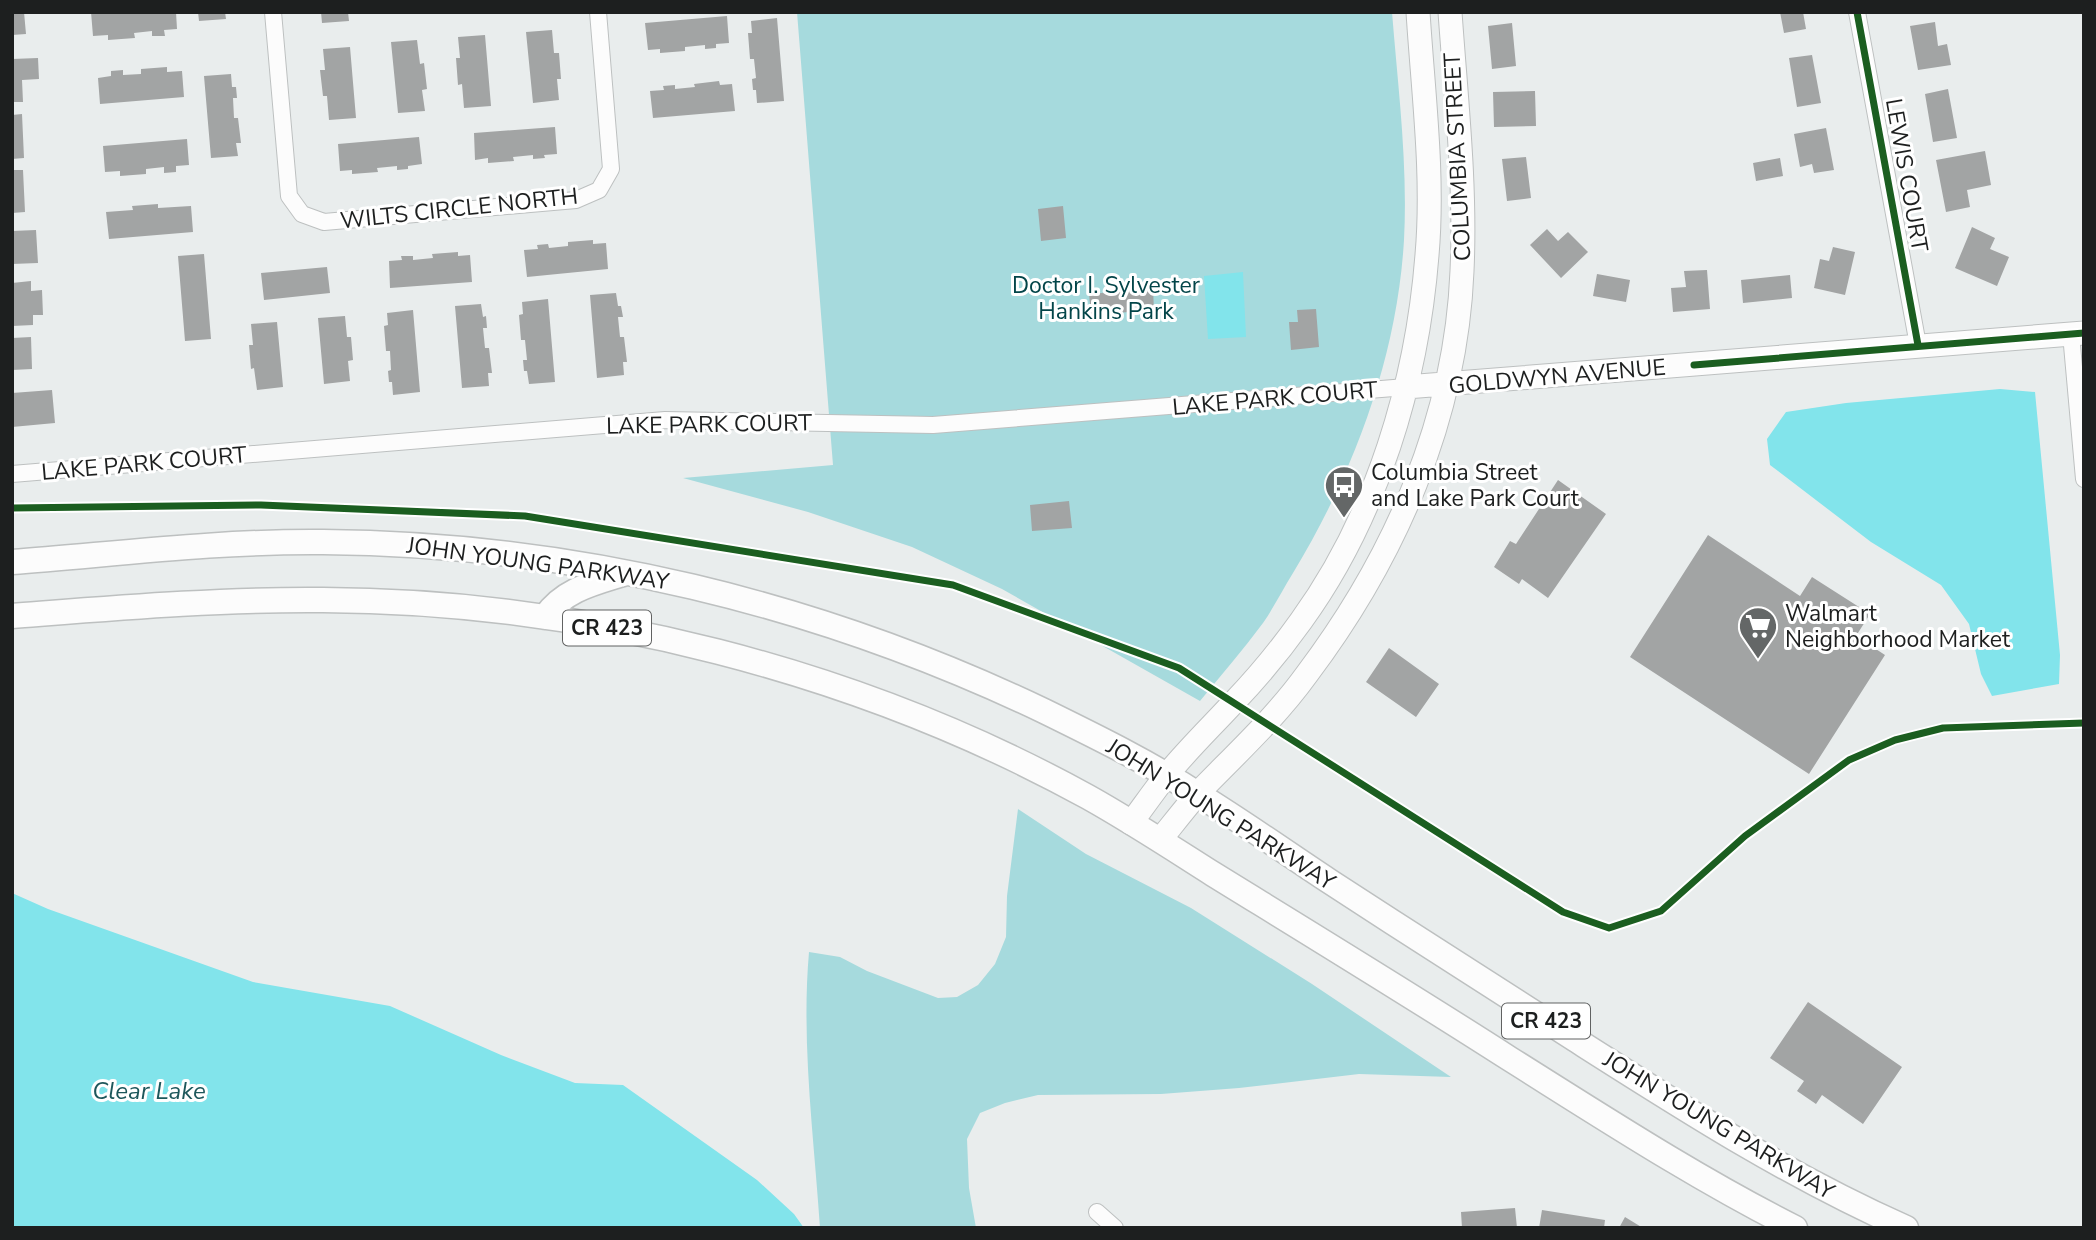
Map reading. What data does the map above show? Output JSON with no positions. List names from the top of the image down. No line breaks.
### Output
{"streets":{"main road":["JOHN YOUNG PARKWAY","CR 423"],"street":["COLUMBIA STREET","LEWIS COURT","WILTS CIRCLE NORTH","GOLDWYN AVENUE","LAKE PARK COURT"]},"crossings":[["COLUMBIA STREET","GOLDWYN AVENUE"],["COLUMBIA STREET","LAKE PARK COURT"],["COLUMBIA STREET","JOHN YOUNG PARKWAY"],["COLUMBIA STREET","CR 423"],["LEWIS COURT","GOLDWYN AVENUE"],["GOLDWYN AVENUE","LAKE PARK COURT"]],"water":["Clear Lake"],"parks":["Doctor I. Sylvester Hankins Park"],"places":{"bus stop":["Columbia Street and Lake Park Court"],"supermarket":["Walmart Neighborhood Market"]}}
